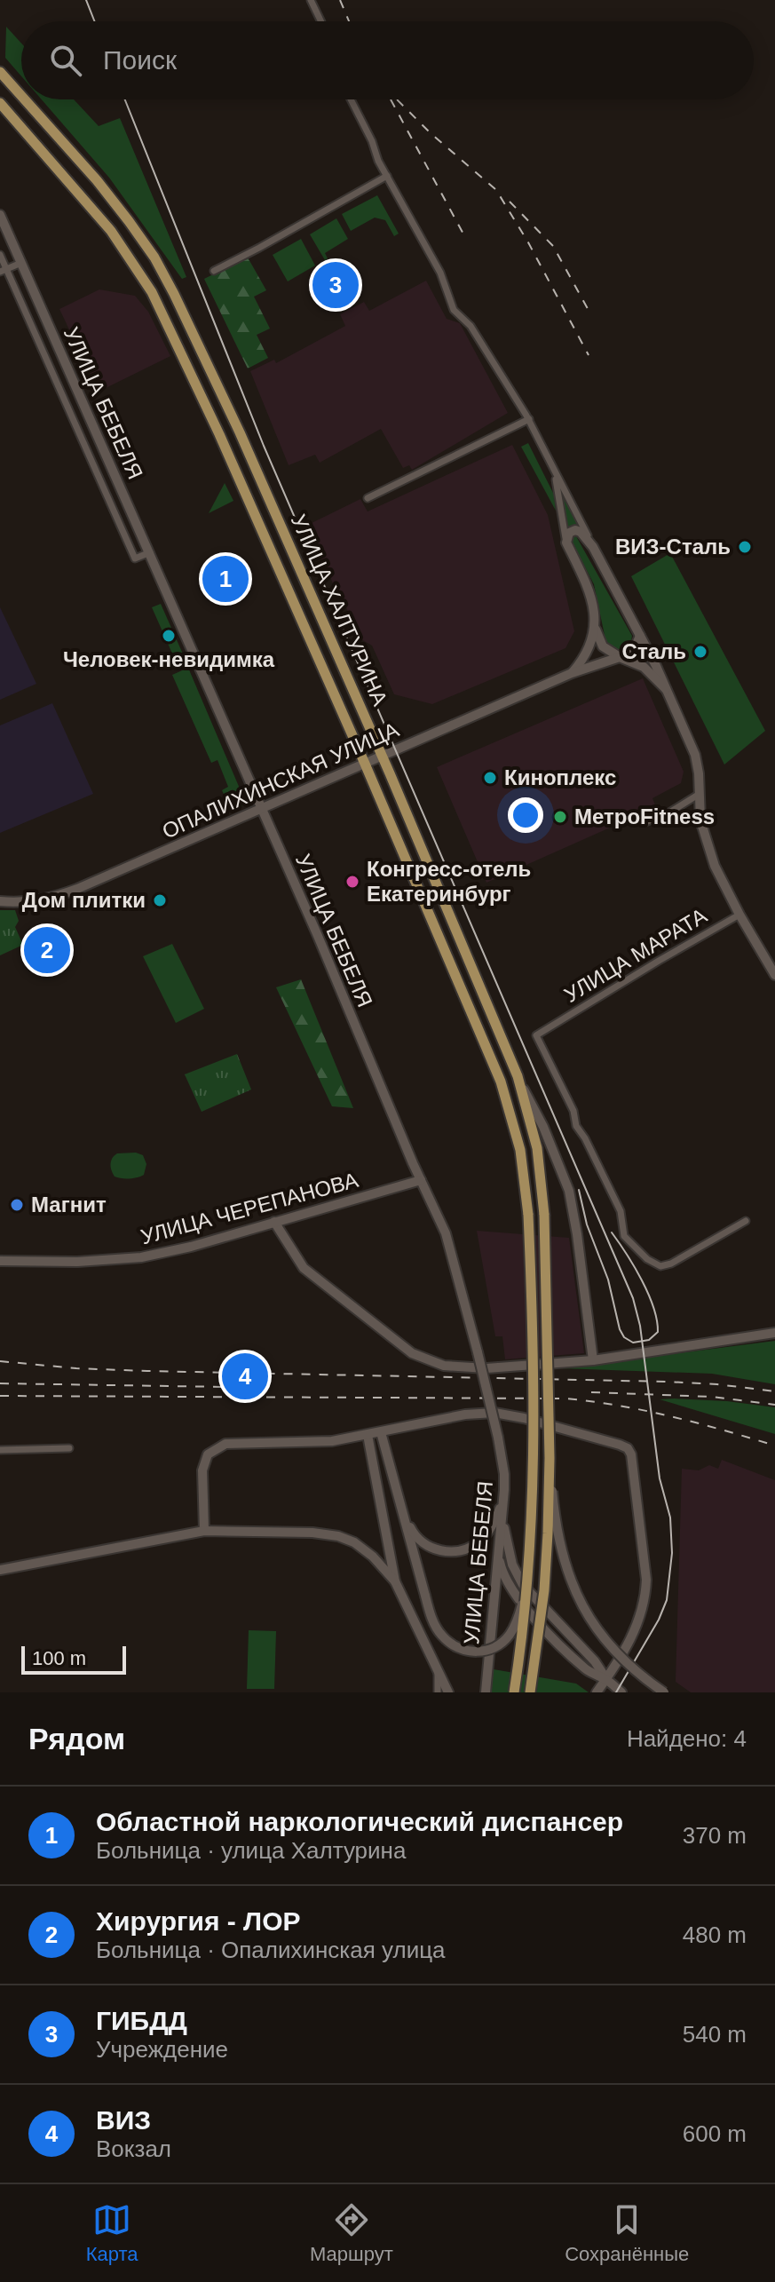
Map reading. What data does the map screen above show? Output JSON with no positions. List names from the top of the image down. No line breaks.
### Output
{"streets":{"main road":["УЛИЦА БЕБЕЛЯ","УЛИЦА ХАЛТУРИНА","ОПАЛИХИНСКАЯ УЛИЦА","УЛИЦА ЧЕРЕПАНОВА"],"street":["УЛИЦА МАРАТА"]},"crossings":[["УЛИЦА БЕБЕЛЯ","ОПАЛИХИНСКАЯ УЛИЦА"],["УЛИЦА БЕБЕЛЯ","УЛИЦА ЧЕРЕПАНОВА"],["УЛИЦА ХАЛТУРИНА","ОПАЛИХИНСКАЯ УЛИЦА"]],"places":["ВИЗ-Сталь","Человек-невидимка","Сталь","Киноплекс","МетроFitness","Конгресс-отель Екатеринбург","Дом плитки","Магнит"],"scale_bar":"100 m","page":{"search":"Поиск","pins":["3","1","2","4"],"scale":"100 m","heading":["Рядом","Найдено: 4"],"list":[{"mark":"1","name":"Областной наркологический диспансер","note":"Больница · улица Халтурина","value":"370 m"},{"mark":"2","name":"Хирургия - ЛОР","note":"Больница · Опалихинская улица","value":"480 m"},{"mark":"3","name":"ГИБДД","note":"Учреждение","value":"540 m"},{"mark":"4","name":"ВИЗ","note":"Вокзал","value":"600 m"}],"nav":["Карта","Маршрут","Сохранённые"]}}
